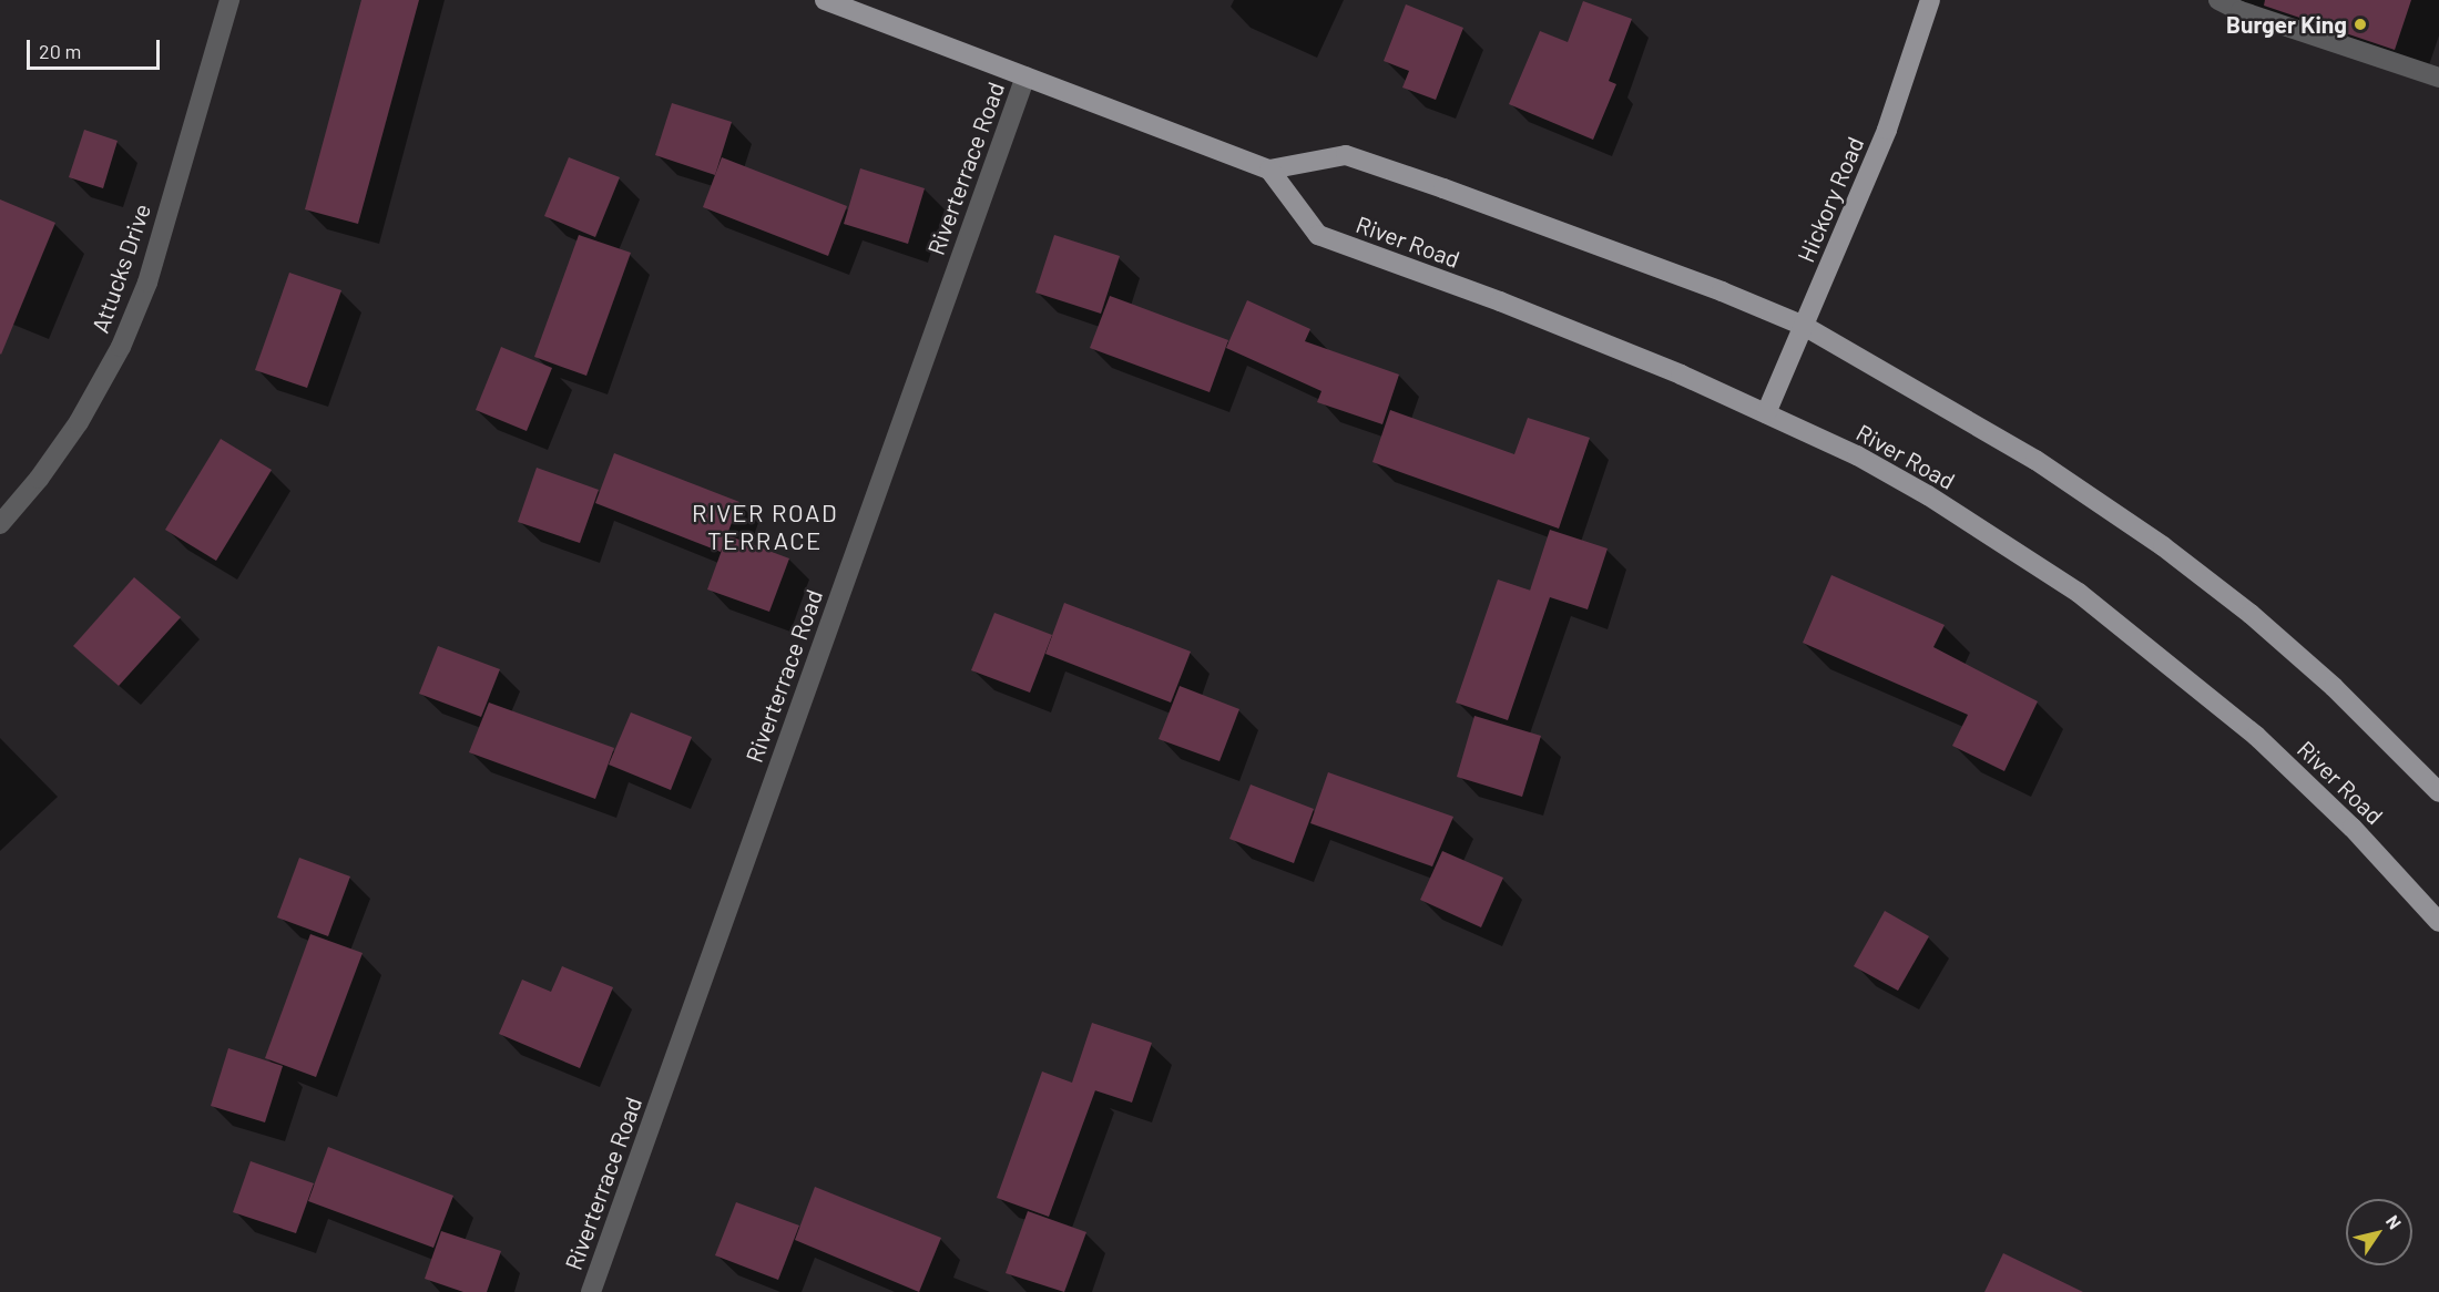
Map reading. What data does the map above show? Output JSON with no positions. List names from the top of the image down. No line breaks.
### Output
{"streets":{"main road":["Hickory Road","River Road"],"street":["Riverterrace Road","Attucks Drive"]},"crossings":[["Hickory Road","River Road"]],"districts":["RIVER ROAD TERRACE"],"places":["Burger King"],"scale_bar":"20 m","north":"top right"}
